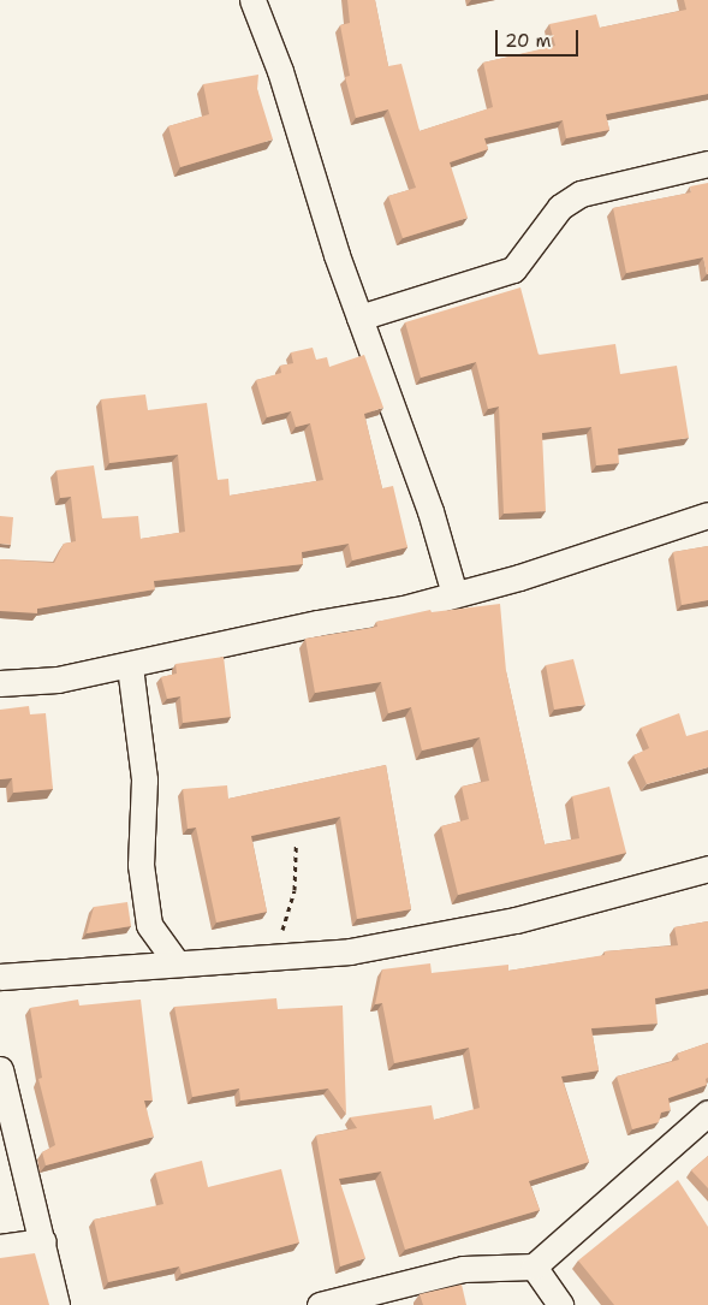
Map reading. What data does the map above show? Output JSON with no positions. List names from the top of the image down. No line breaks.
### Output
{"scale_bar":"20 m"}
